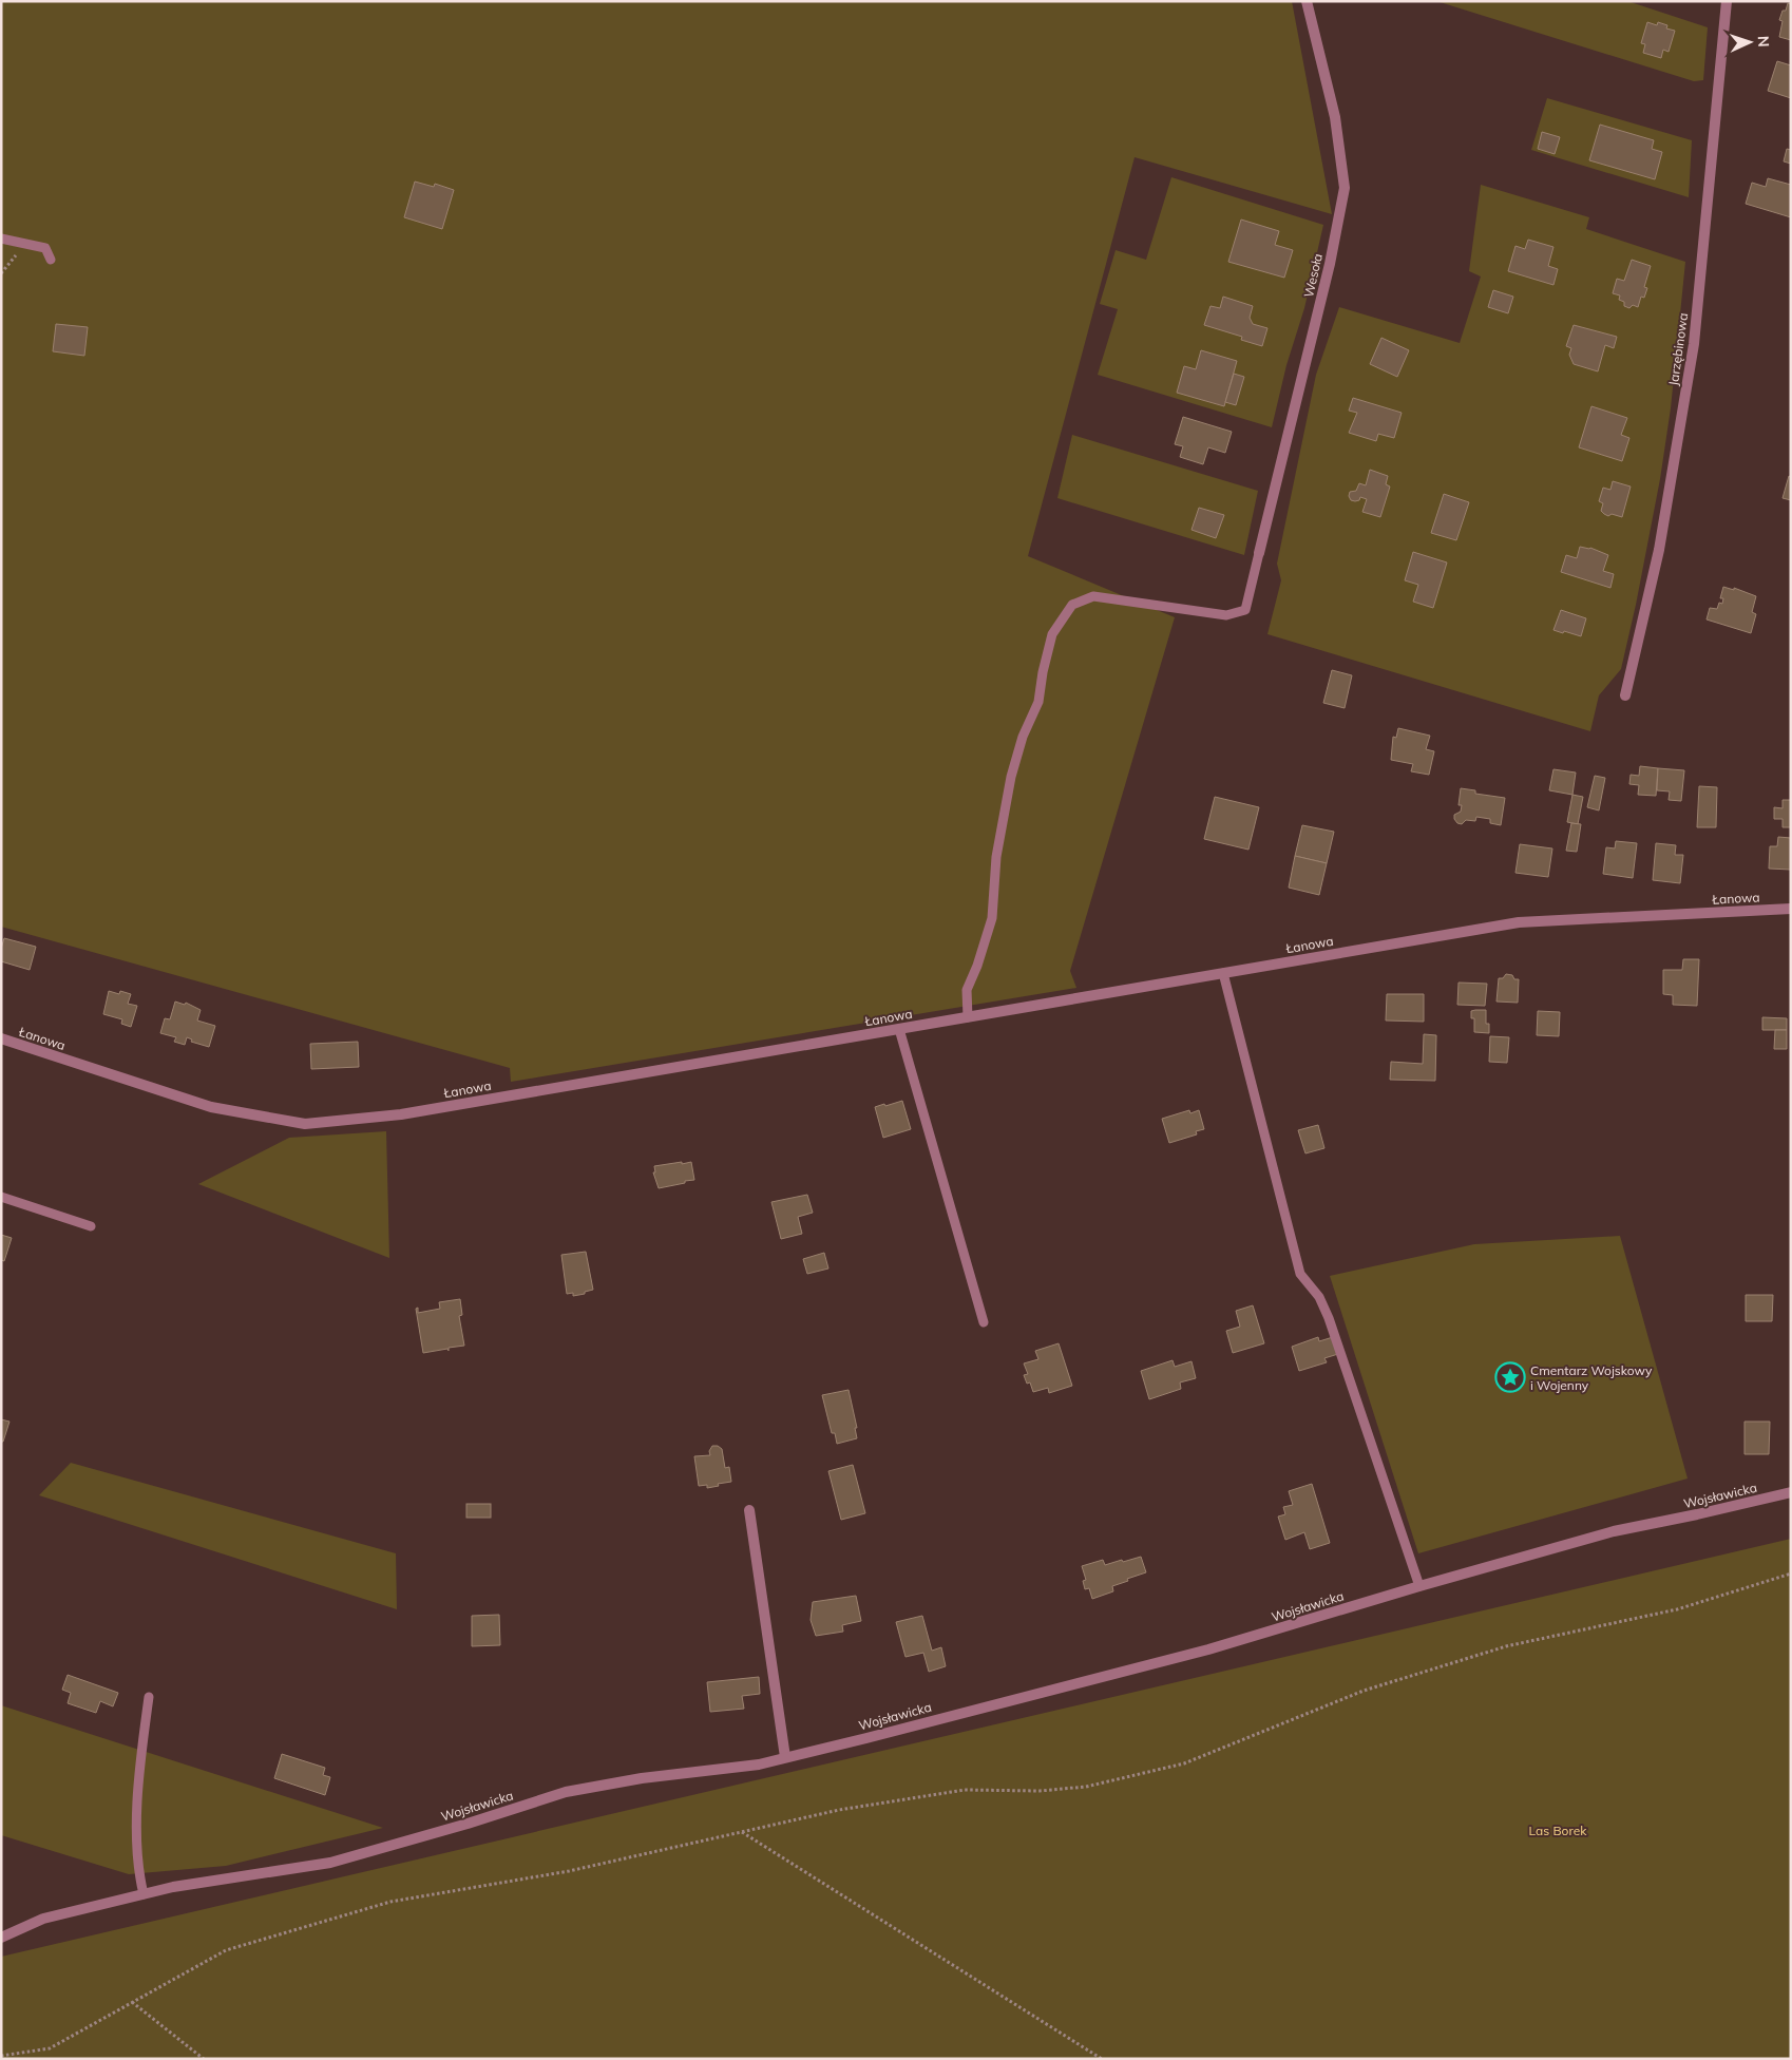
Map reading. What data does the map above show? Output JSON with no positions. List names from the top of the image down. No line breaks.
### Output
{"streets":{"street":["Wesoła","Jarzębinowa","Łanowa","Wojsławicka"]},"parks":["Las Borek"],"places":{"place":["Cmentarz Wojskowy i Wojenny"]},"north":"right"}
